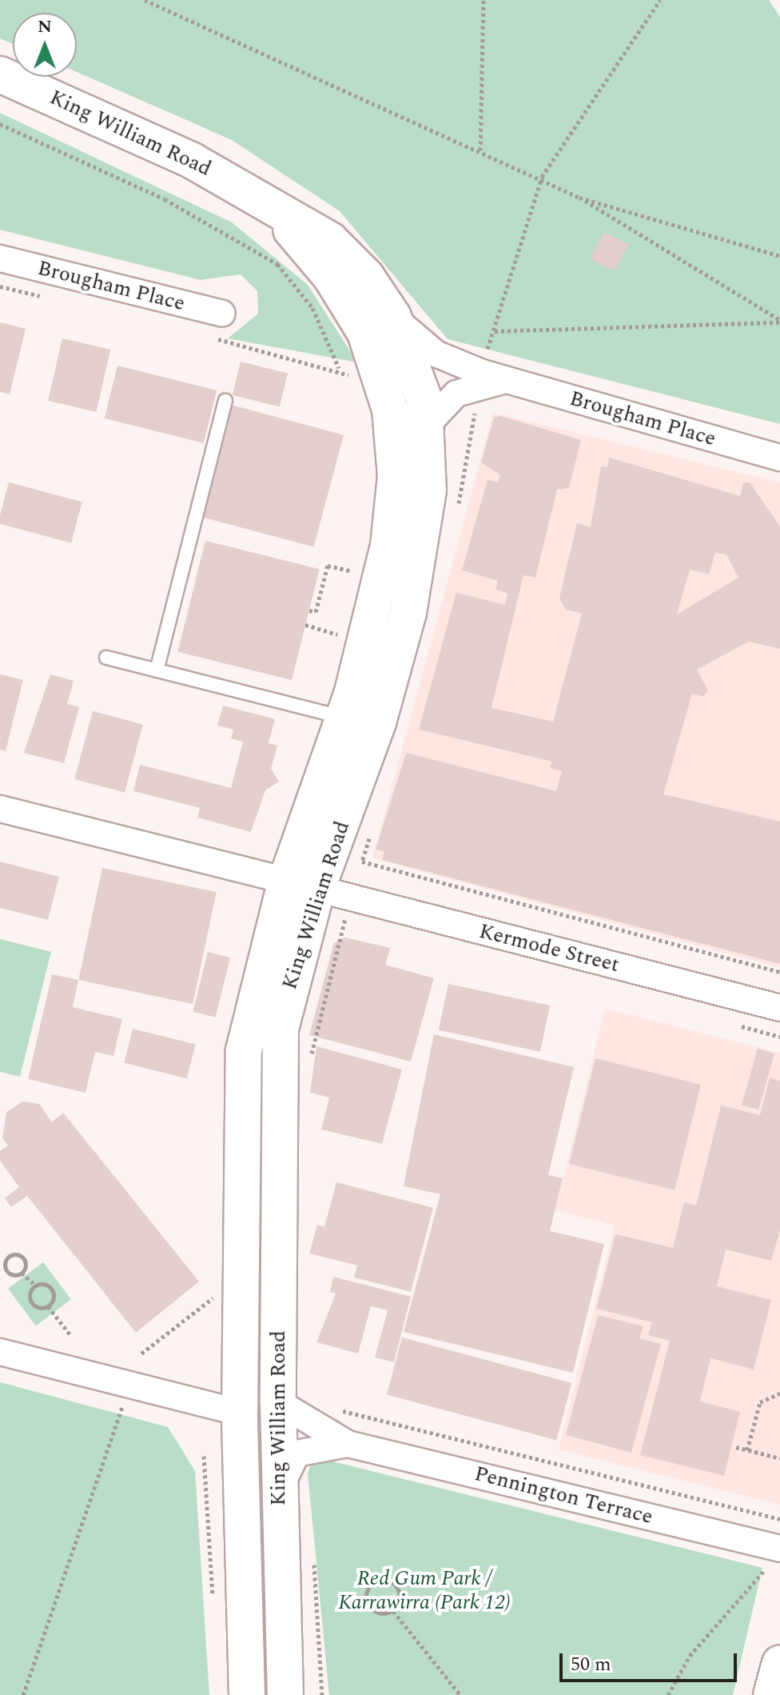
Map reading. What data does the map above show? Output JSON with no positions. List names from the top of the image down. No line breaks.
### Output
{"streets":{"main road":["King William Road"],"street":["Brougham Place","Kermode Street","Pennington Terrace"]},"crossings":[["King William Road","Brougham Place"],["King William Road","Kermode Street"],["King William Road","Pennington Terrace"]],"parks":["Red Gum Park / Karrawirra (Park 12)"],"scale_bar":"50 m","north":"top"}
